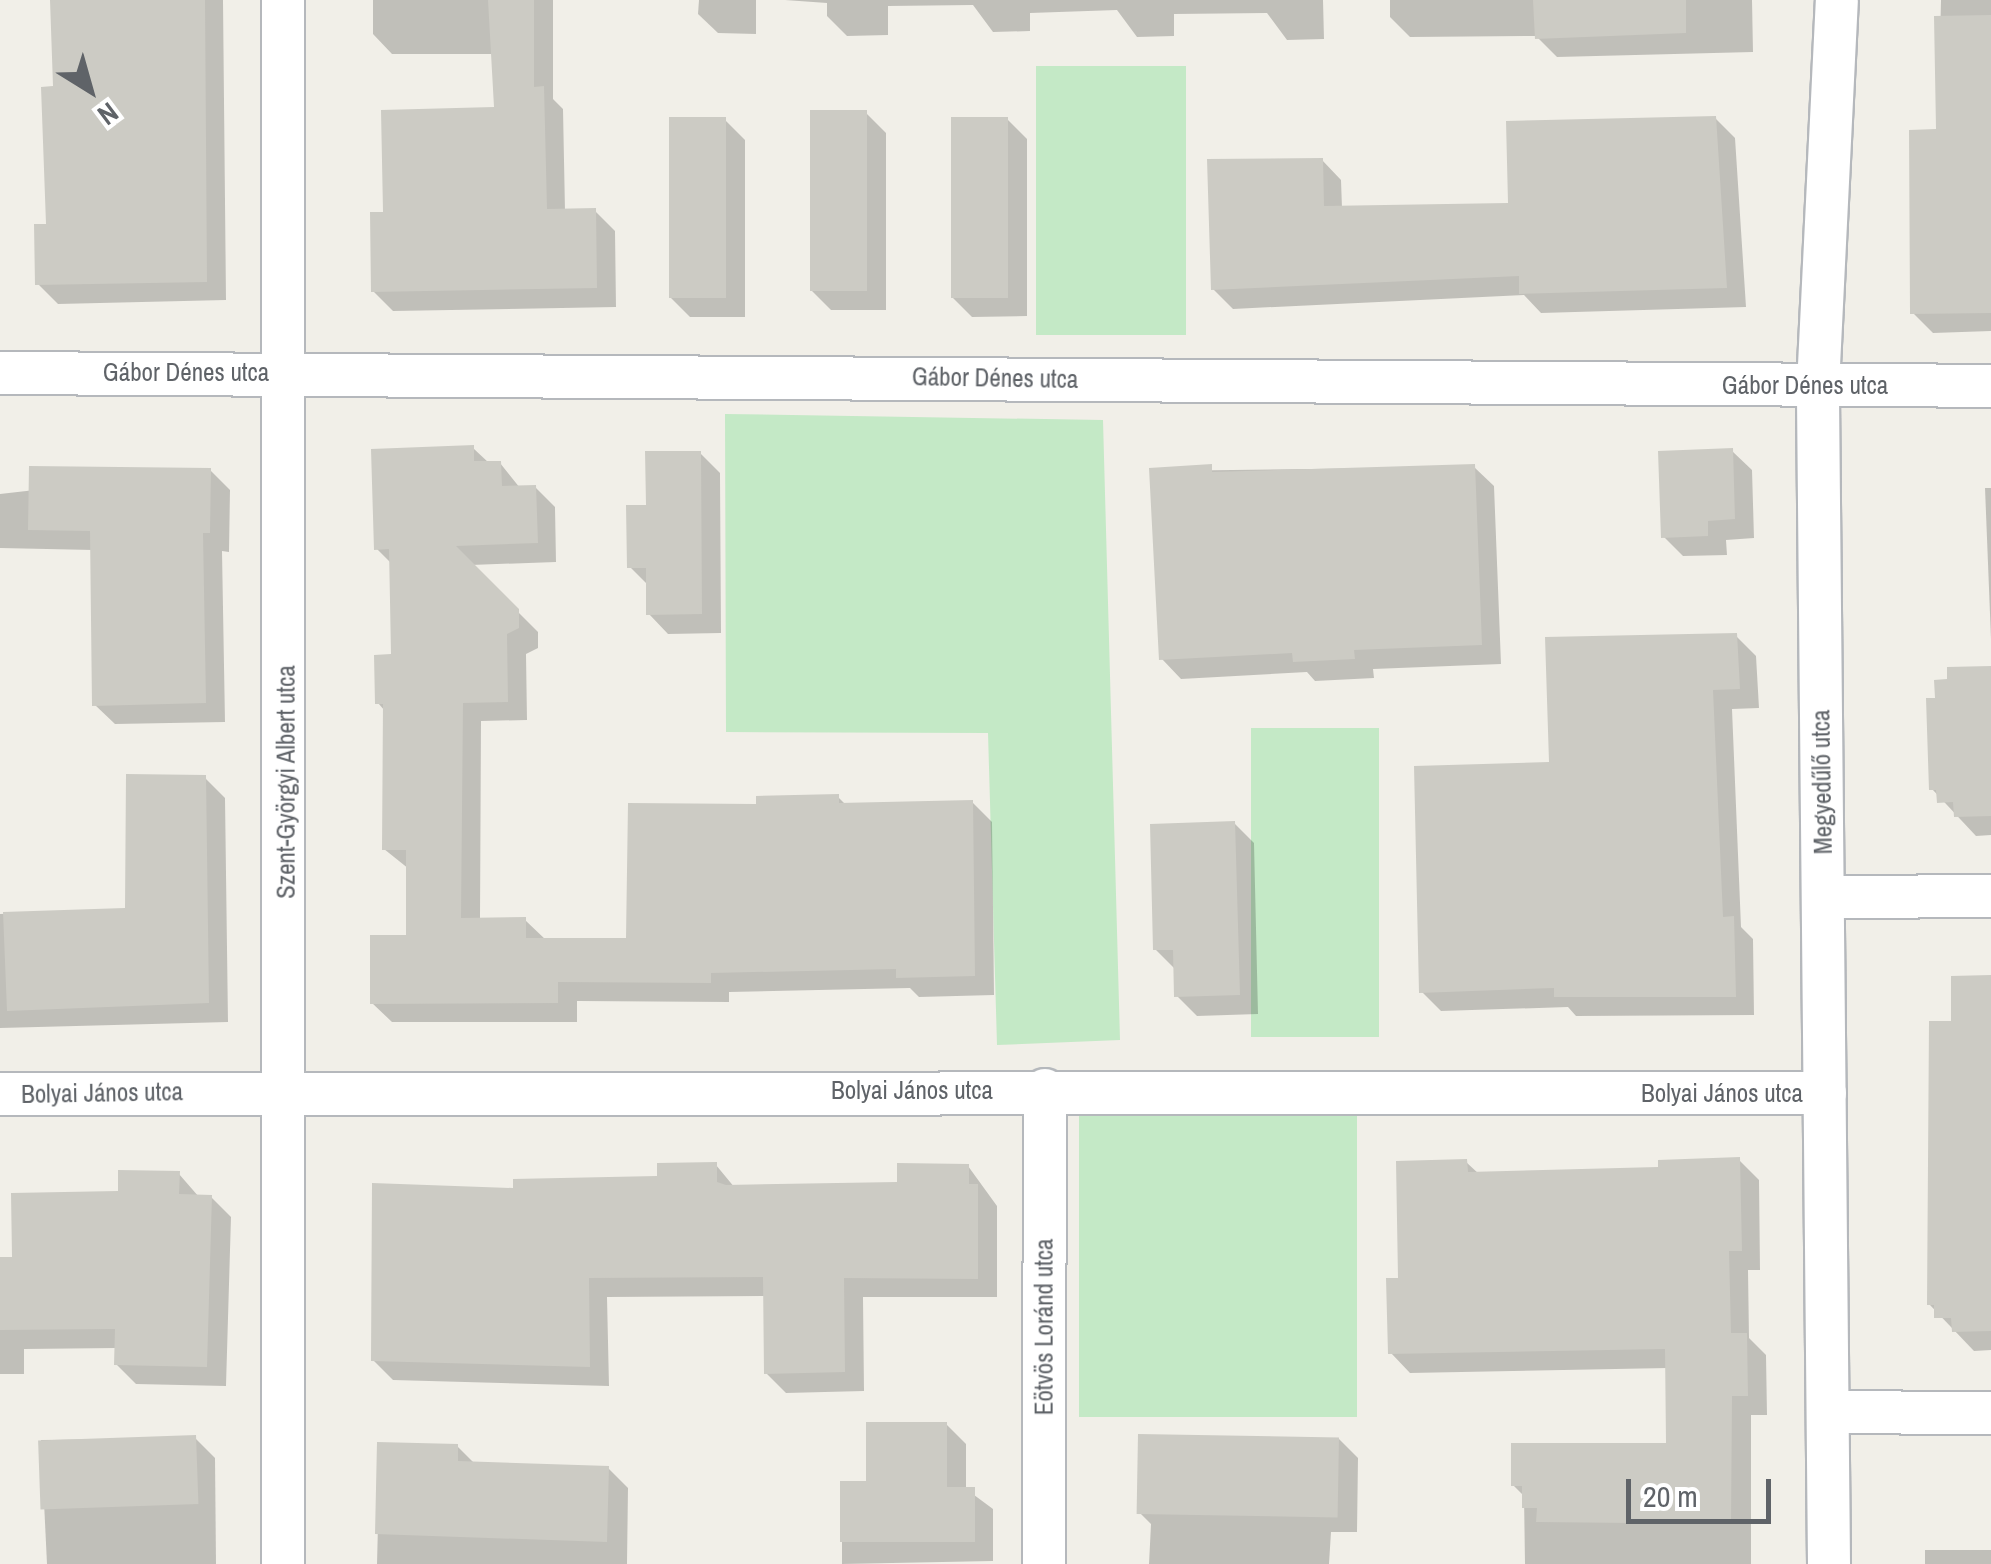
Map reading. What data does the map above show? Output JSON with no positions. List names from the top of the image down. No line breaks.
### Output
{"streets":{"street":["Gábor Dénes utca","Szent-Györgyi Albert utca","Megyedűlő utca","Bolyai János utca","Eötvös Loránd utca"]},"crossings":[["Gábor Dénes utca","Szent-Györgyi Albert utca"],["Gábor Dénes utca","Megyedűlő utca"],["Szent-Györgyi Albert utca","Bolyai János utca"],["Megyedűlő utca","Bolyai János utca"],["Bolyai János utca","Eötvös Loránd utca"]],"scale_bar":"20 m","north":"bottom right"}
